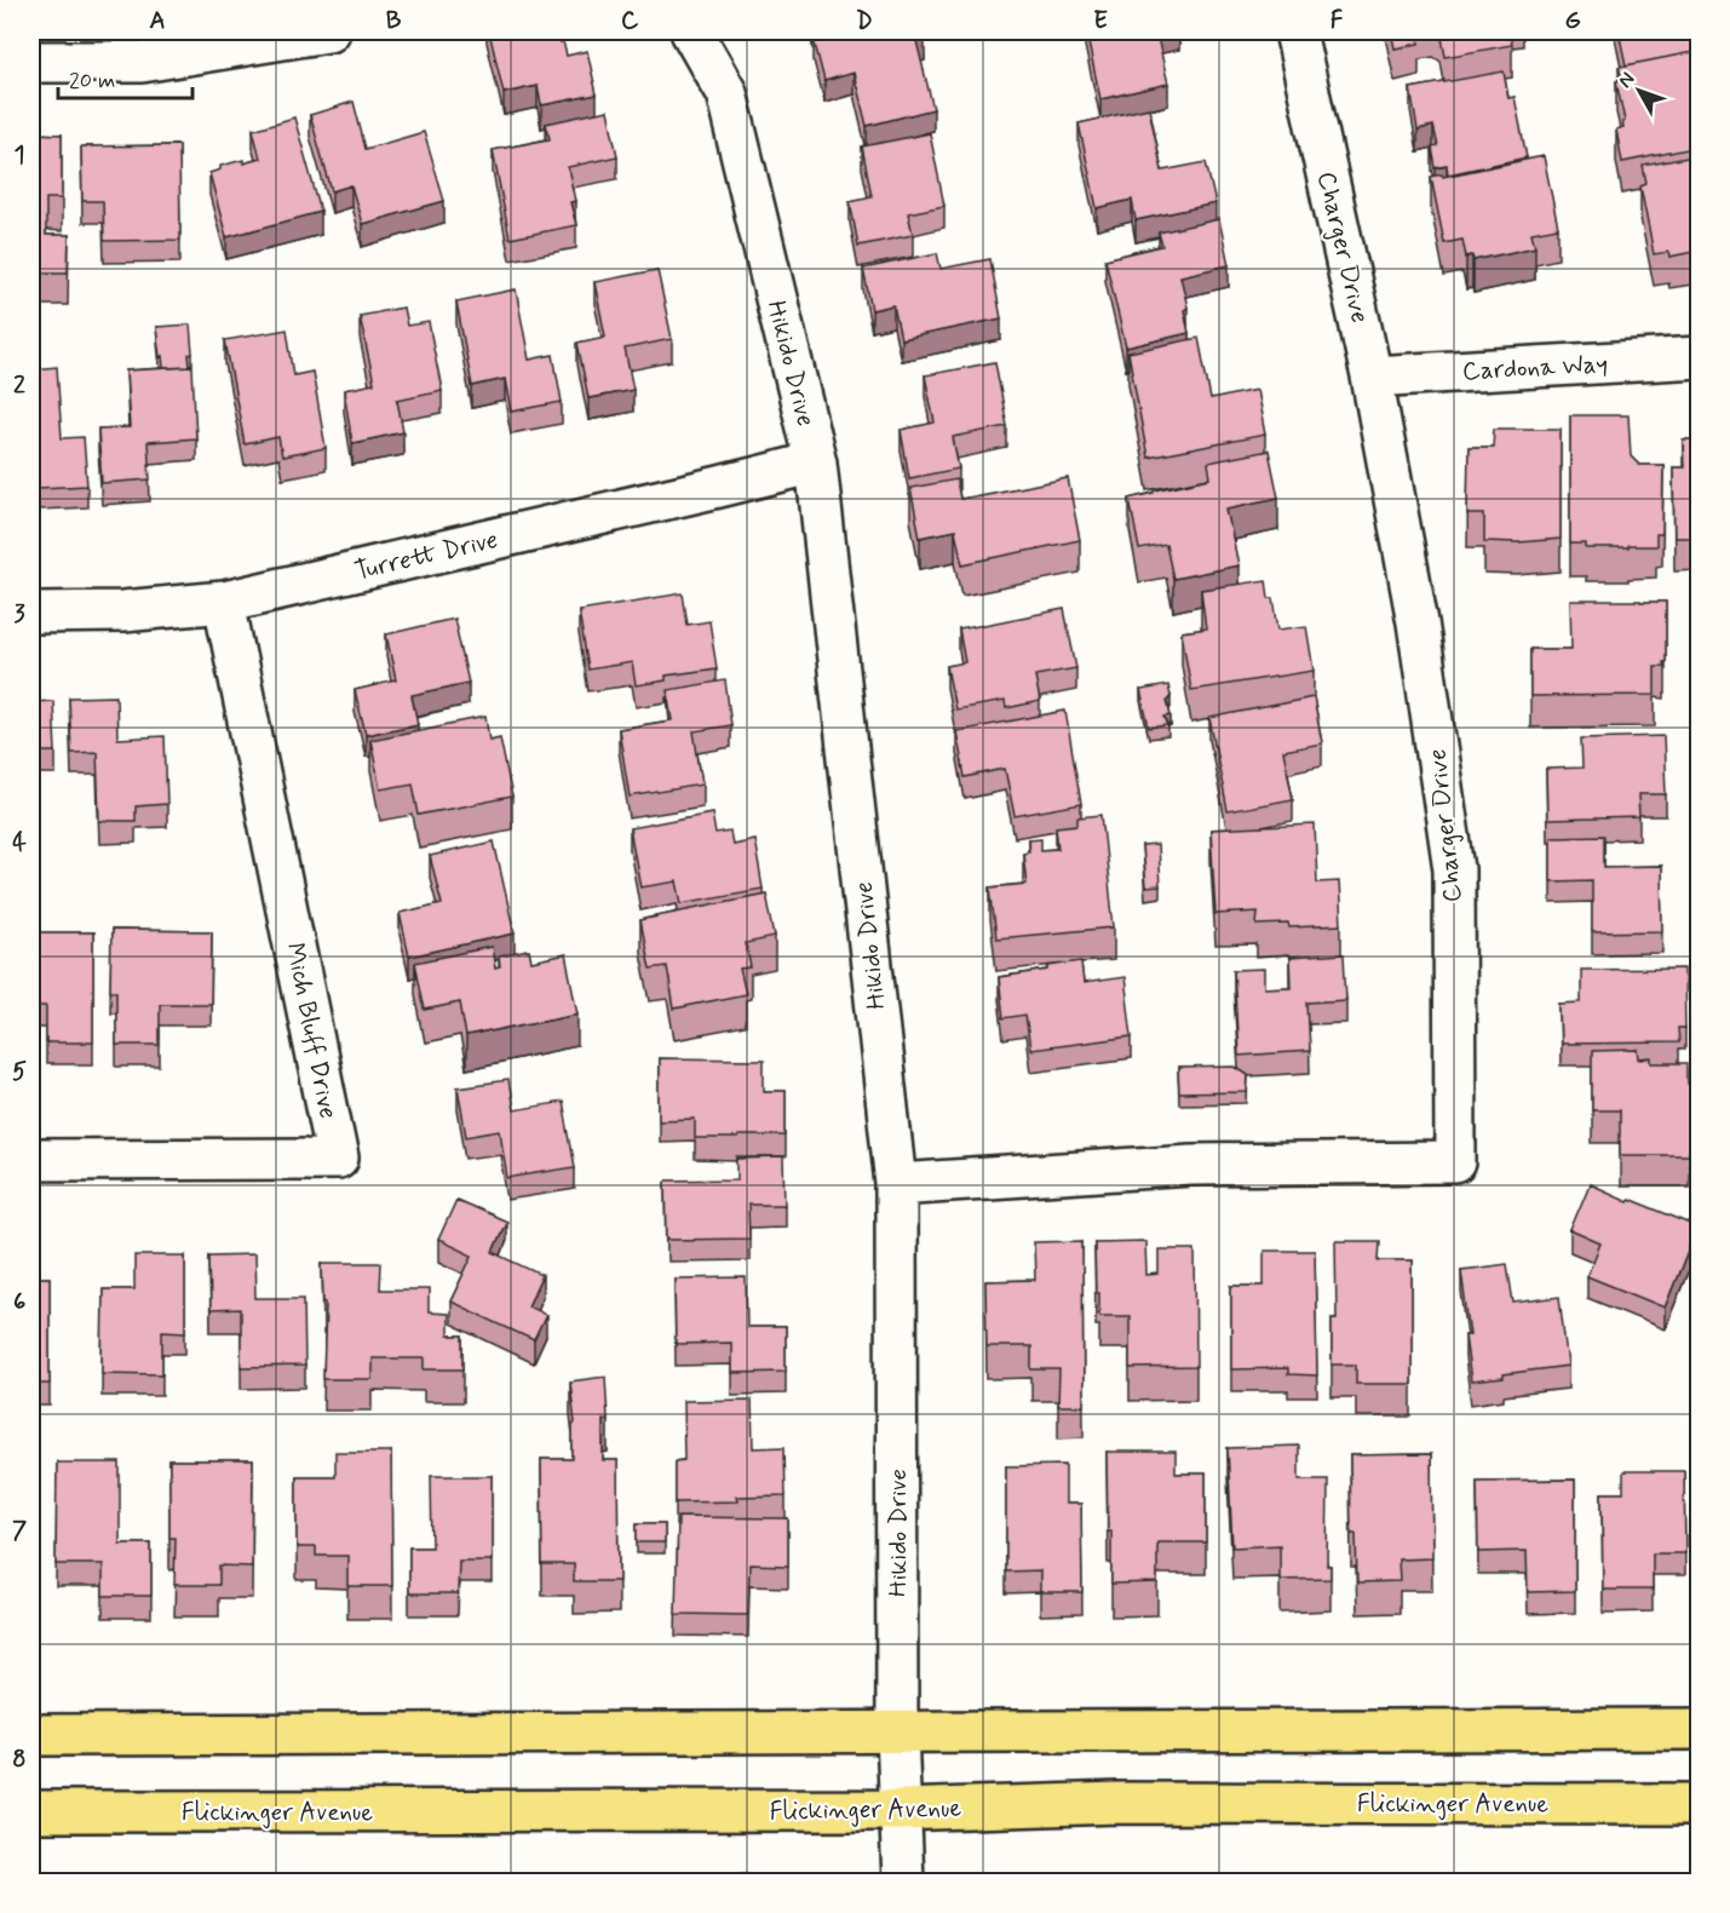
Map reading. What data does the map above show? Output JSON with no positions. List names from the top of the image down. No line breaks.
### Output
{"streets":{"main road":["Flickinger Avenue"],"street":["Charger Drive","Hikido Drive","Cardona Way","Turrett Drive","Mich Bluff Drive"]},"crossings":[["Charger Drive","Hikido Drive"],["Charger Drive","Cardona Way"],["Hikido Drive","Turrett Drive"],["Hikido Drive","Flickinger Avenue"],["Turrett Drive","Mich Bluff Drive"]],"scale_bar":"20 m","north":"top left","grid":{"columns":["A","B","C","D","E","F","G"],"rows":["1","2","3","4","5","6","7","8"]}}
